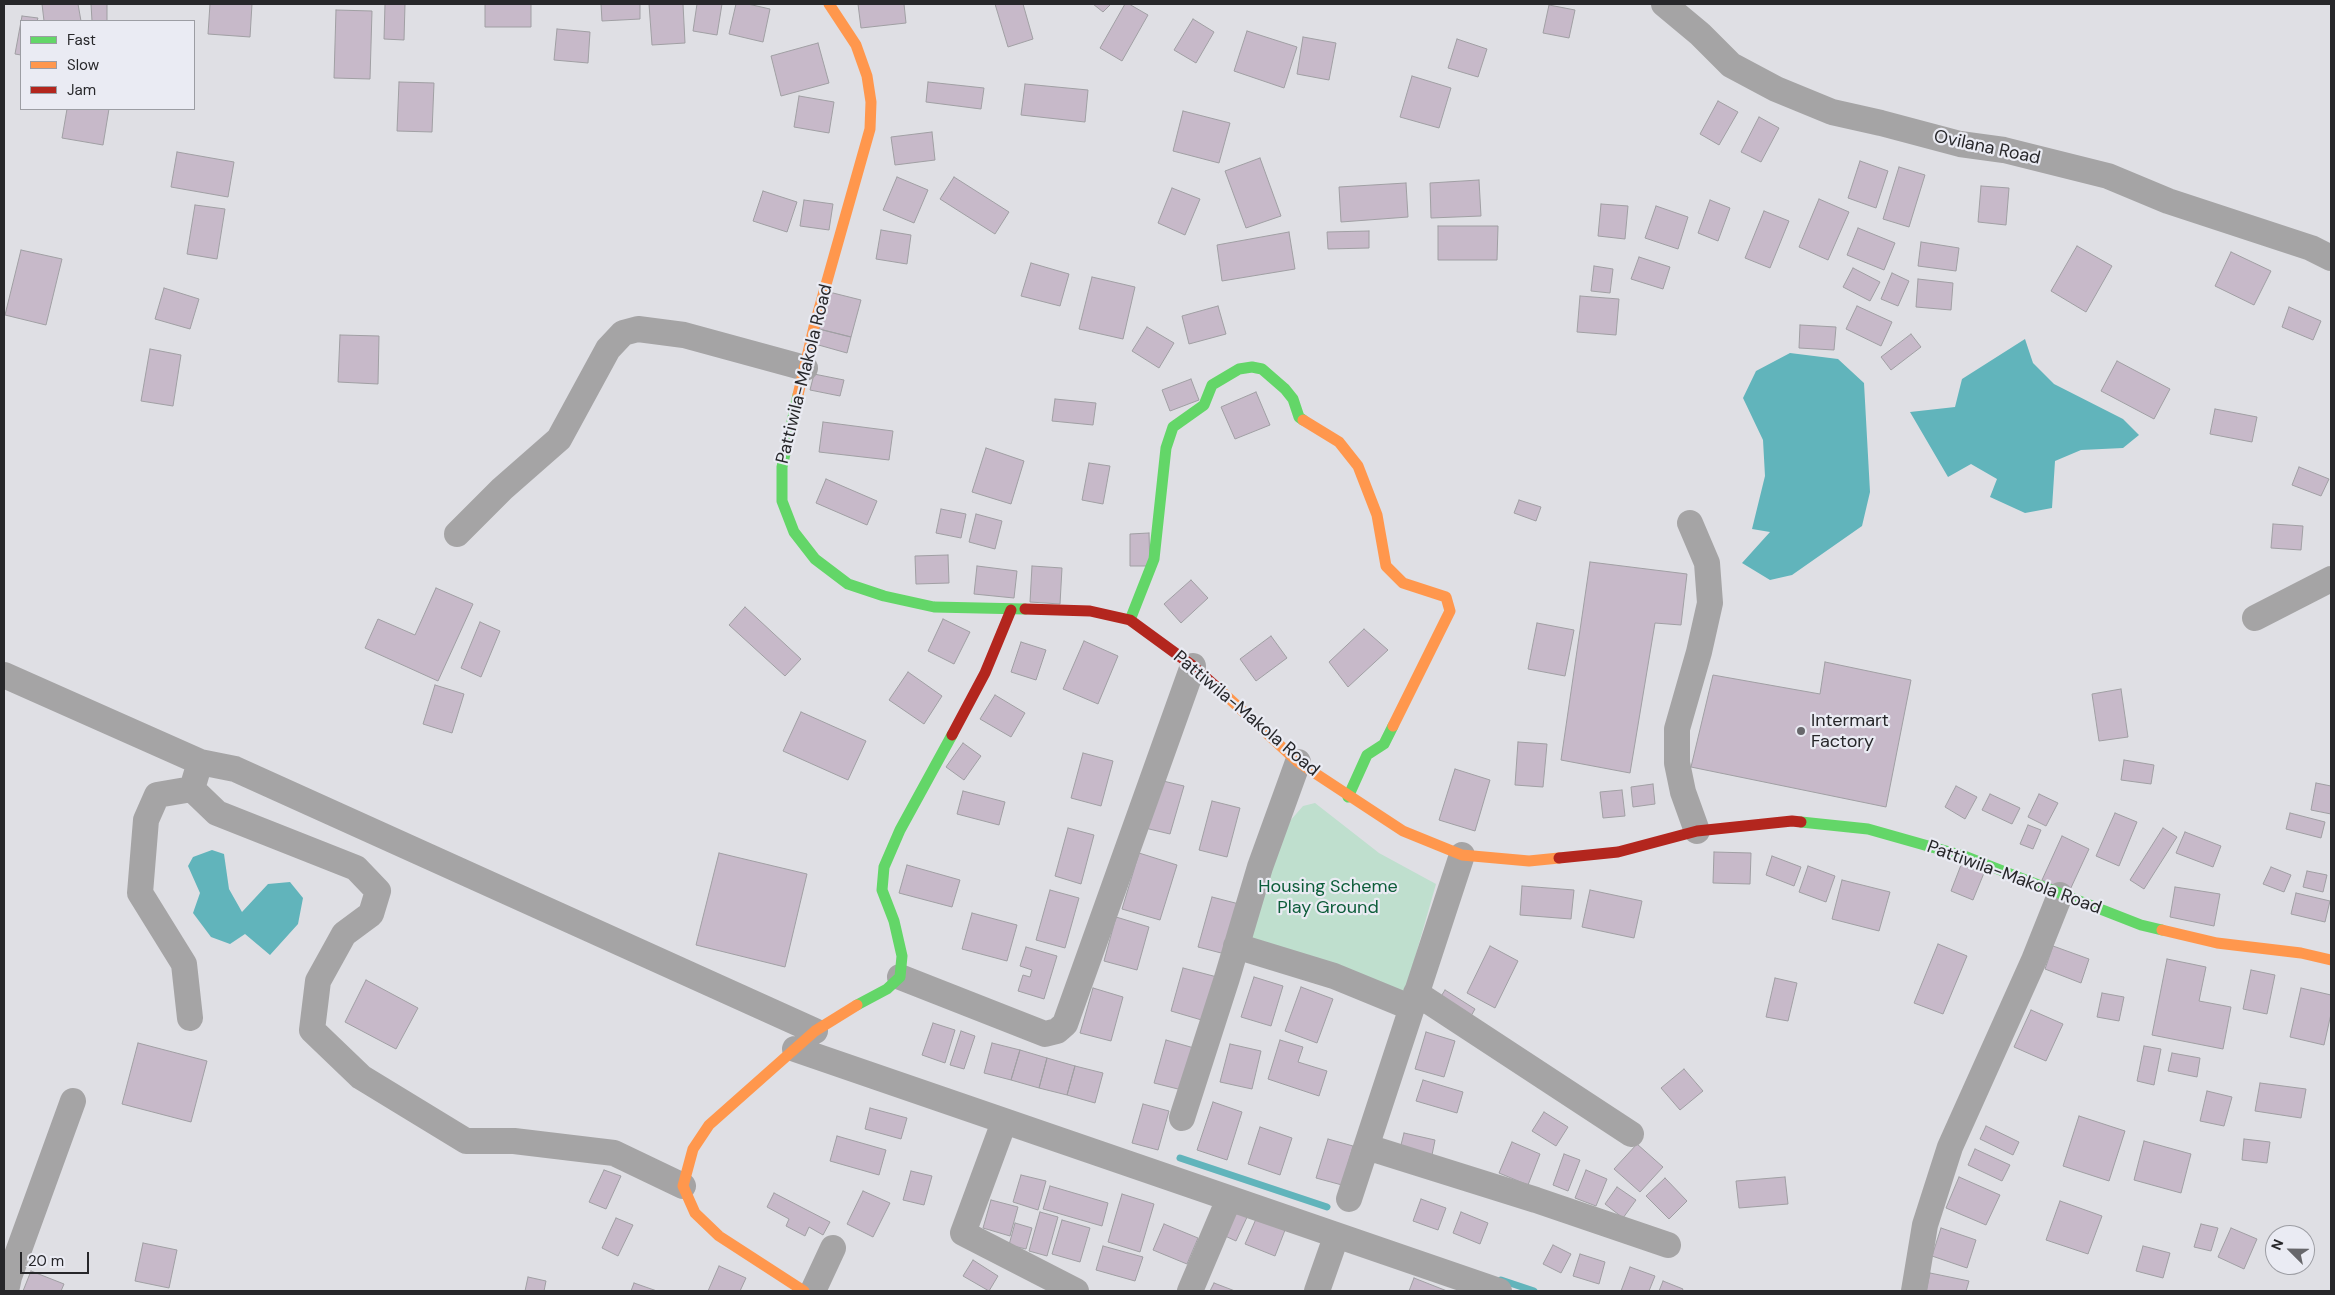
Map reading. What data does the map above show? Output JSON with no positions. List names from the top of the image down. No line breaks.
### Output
{"streets":{"main road":["Pattiwila-Makola Road"],"street":["Ovilana Road"]},"parks":["Housing Scheme Play Ground"],"places":["Intermart Factory"],"legend":["Fast","Slow","Jam"],"scale_bar":"20 m","north":"top left"}
